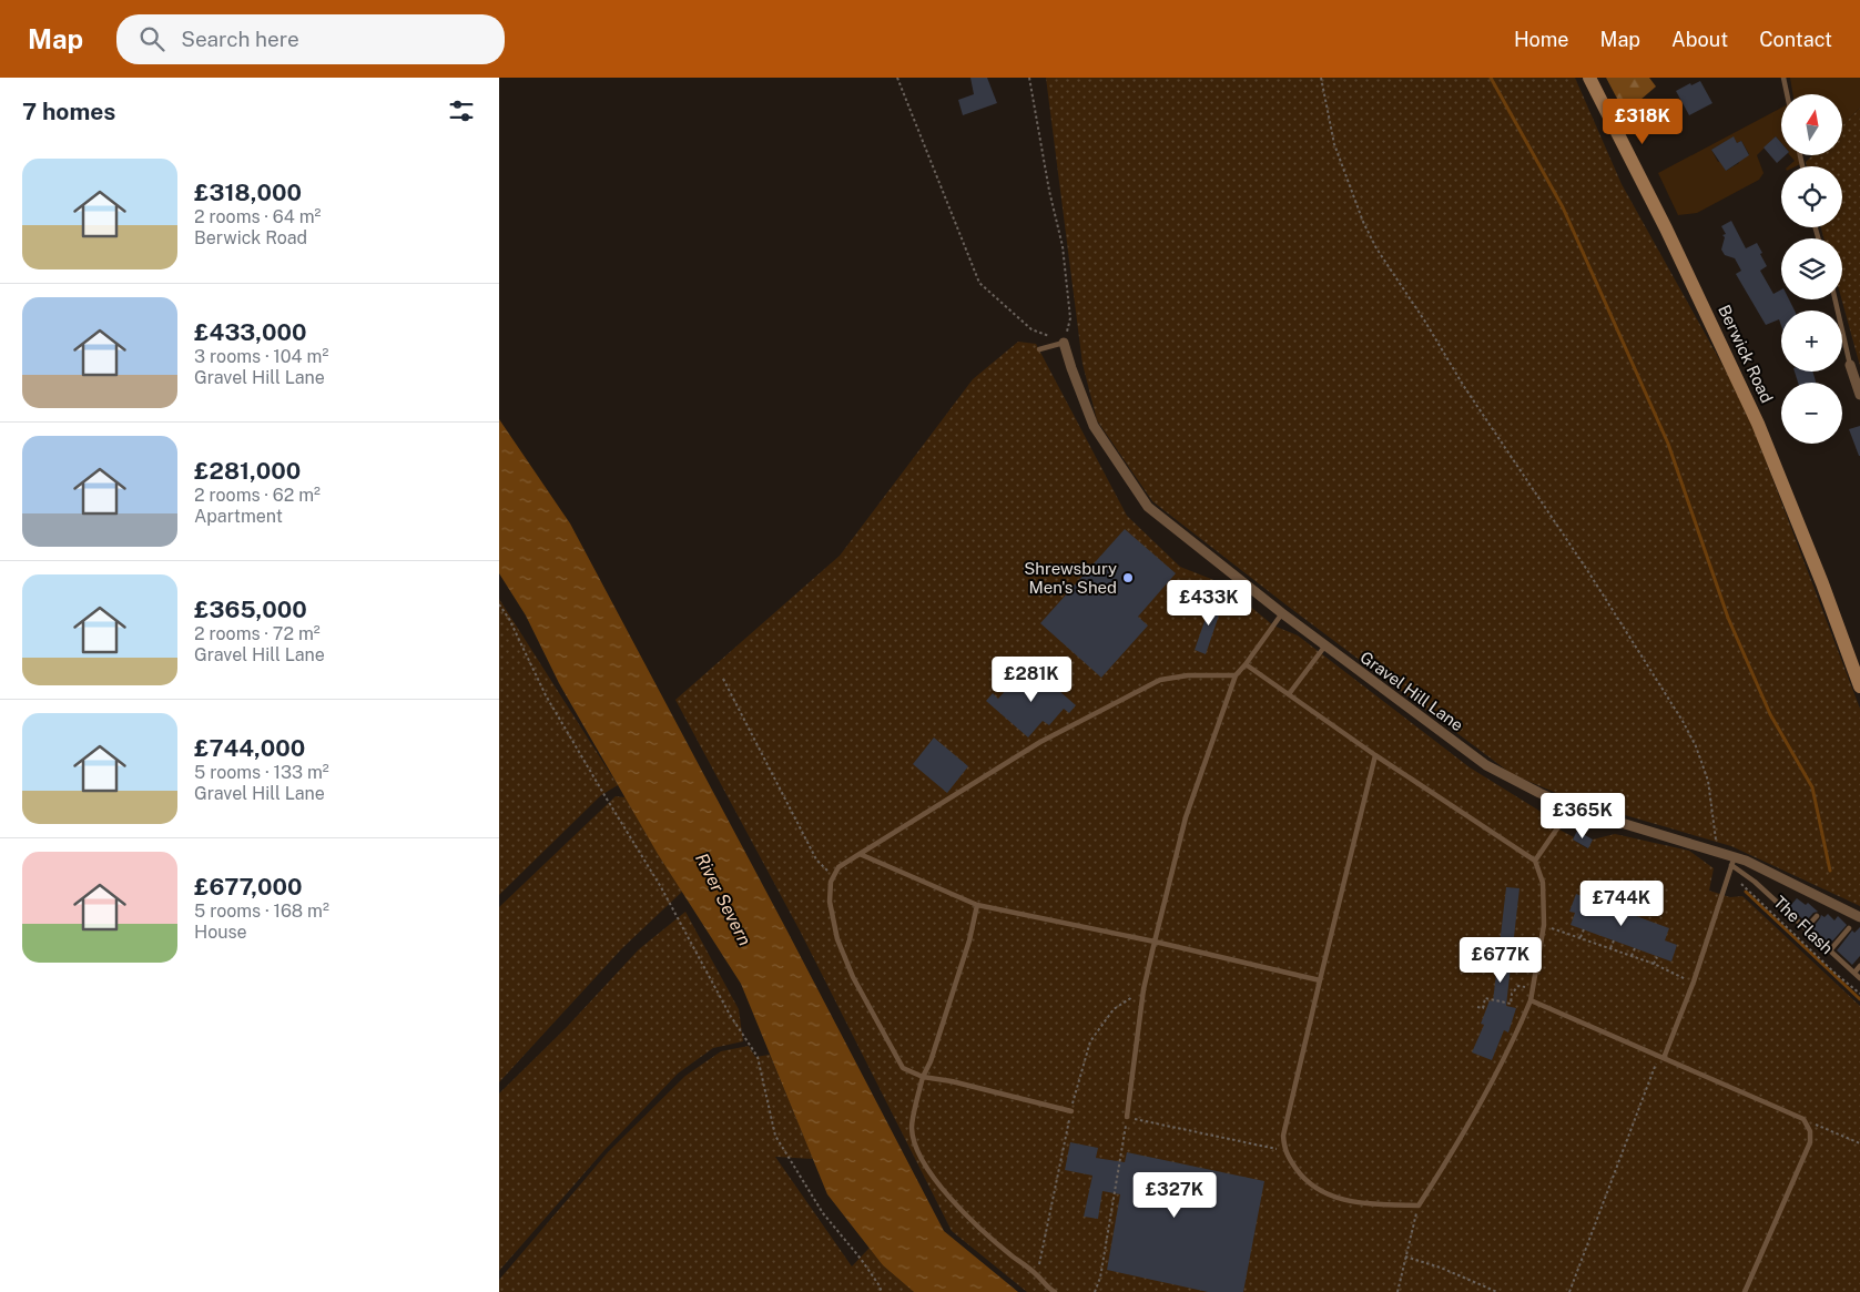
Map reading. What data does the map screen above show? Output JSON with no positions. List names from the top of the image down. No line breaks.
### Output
{"streets":{"main road":["Berwick Road"],"street":["Gravel Hill Lane"],"path":["The Flash"]},"water":["River Severn"],"places":["Shrewsbury Men's Shed"],"north":"top","page":{"header":"Map","search":"Search here","nav":["Home","Map","About","Contact"],"heading":"7 homes","map_buttons":["+","−"],"price":["£318K","£433K","£281K","£365K","£744K","£677K","£327K"],"list":[{"name":"£318,000","note":"2 rooms · 64 m² · Berwick Road"},{"name":"£433,000","note":"3 rooms · 104 m² · Gravel Hill Lane"},{"name":"£281,000","note":"2 rooms · 62 m² · Apartment"},{"name":"£365,000","note":"2 rooms · 72 m² · Gravel Hill Lane"},{"name":"£744,000","note":"5 rooms · 133 m² · Gravel Hill Lane"},{"name":"£677,000","note":"5 rooms · 168 m² · House"}]}}
